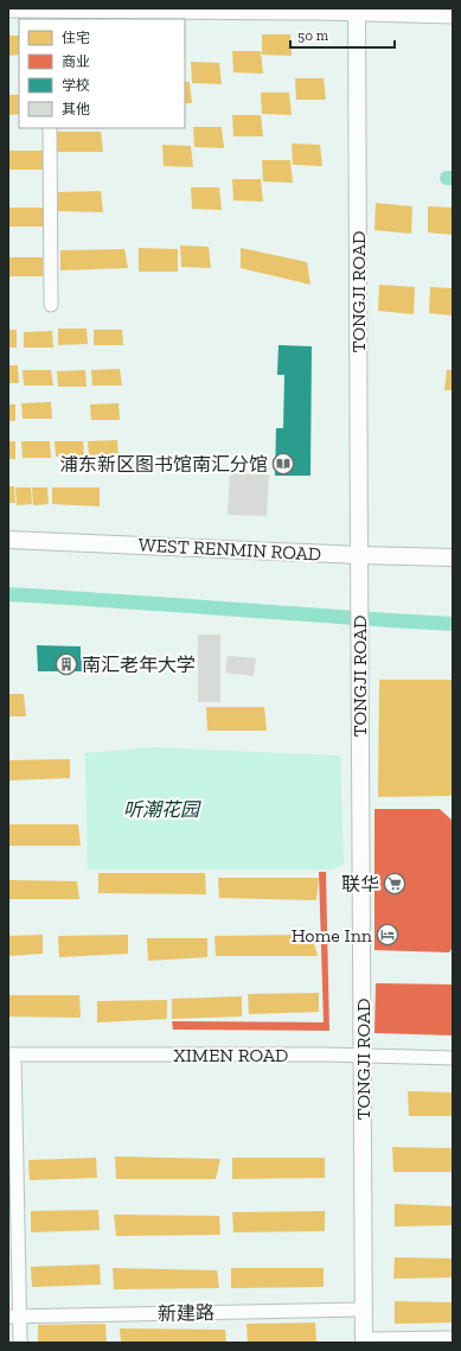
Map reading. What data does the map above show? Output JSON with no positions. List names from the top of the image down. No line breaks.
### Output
{"streets":{"street":["TONGJI ROAD","WEST RENMIN ROAD","XIMEN ROAD","新建路"]},"crossings":[["TONGJI ROAD","WEST RENMIN ROAD"],["TONGJI ROAD","XIMEN ROAD"],["TONGJI ROAD","新建路"]],"parks":["听潮花园"],"places":{"library":["浦东新区图书馆南汇分馆"],"building":["南汇老年大学"],"supermarket":["联华"],"hotel":["Home Inn"]},"legend":["住宅","商业","学校","其他"],"scale_bar":"50 m"}
